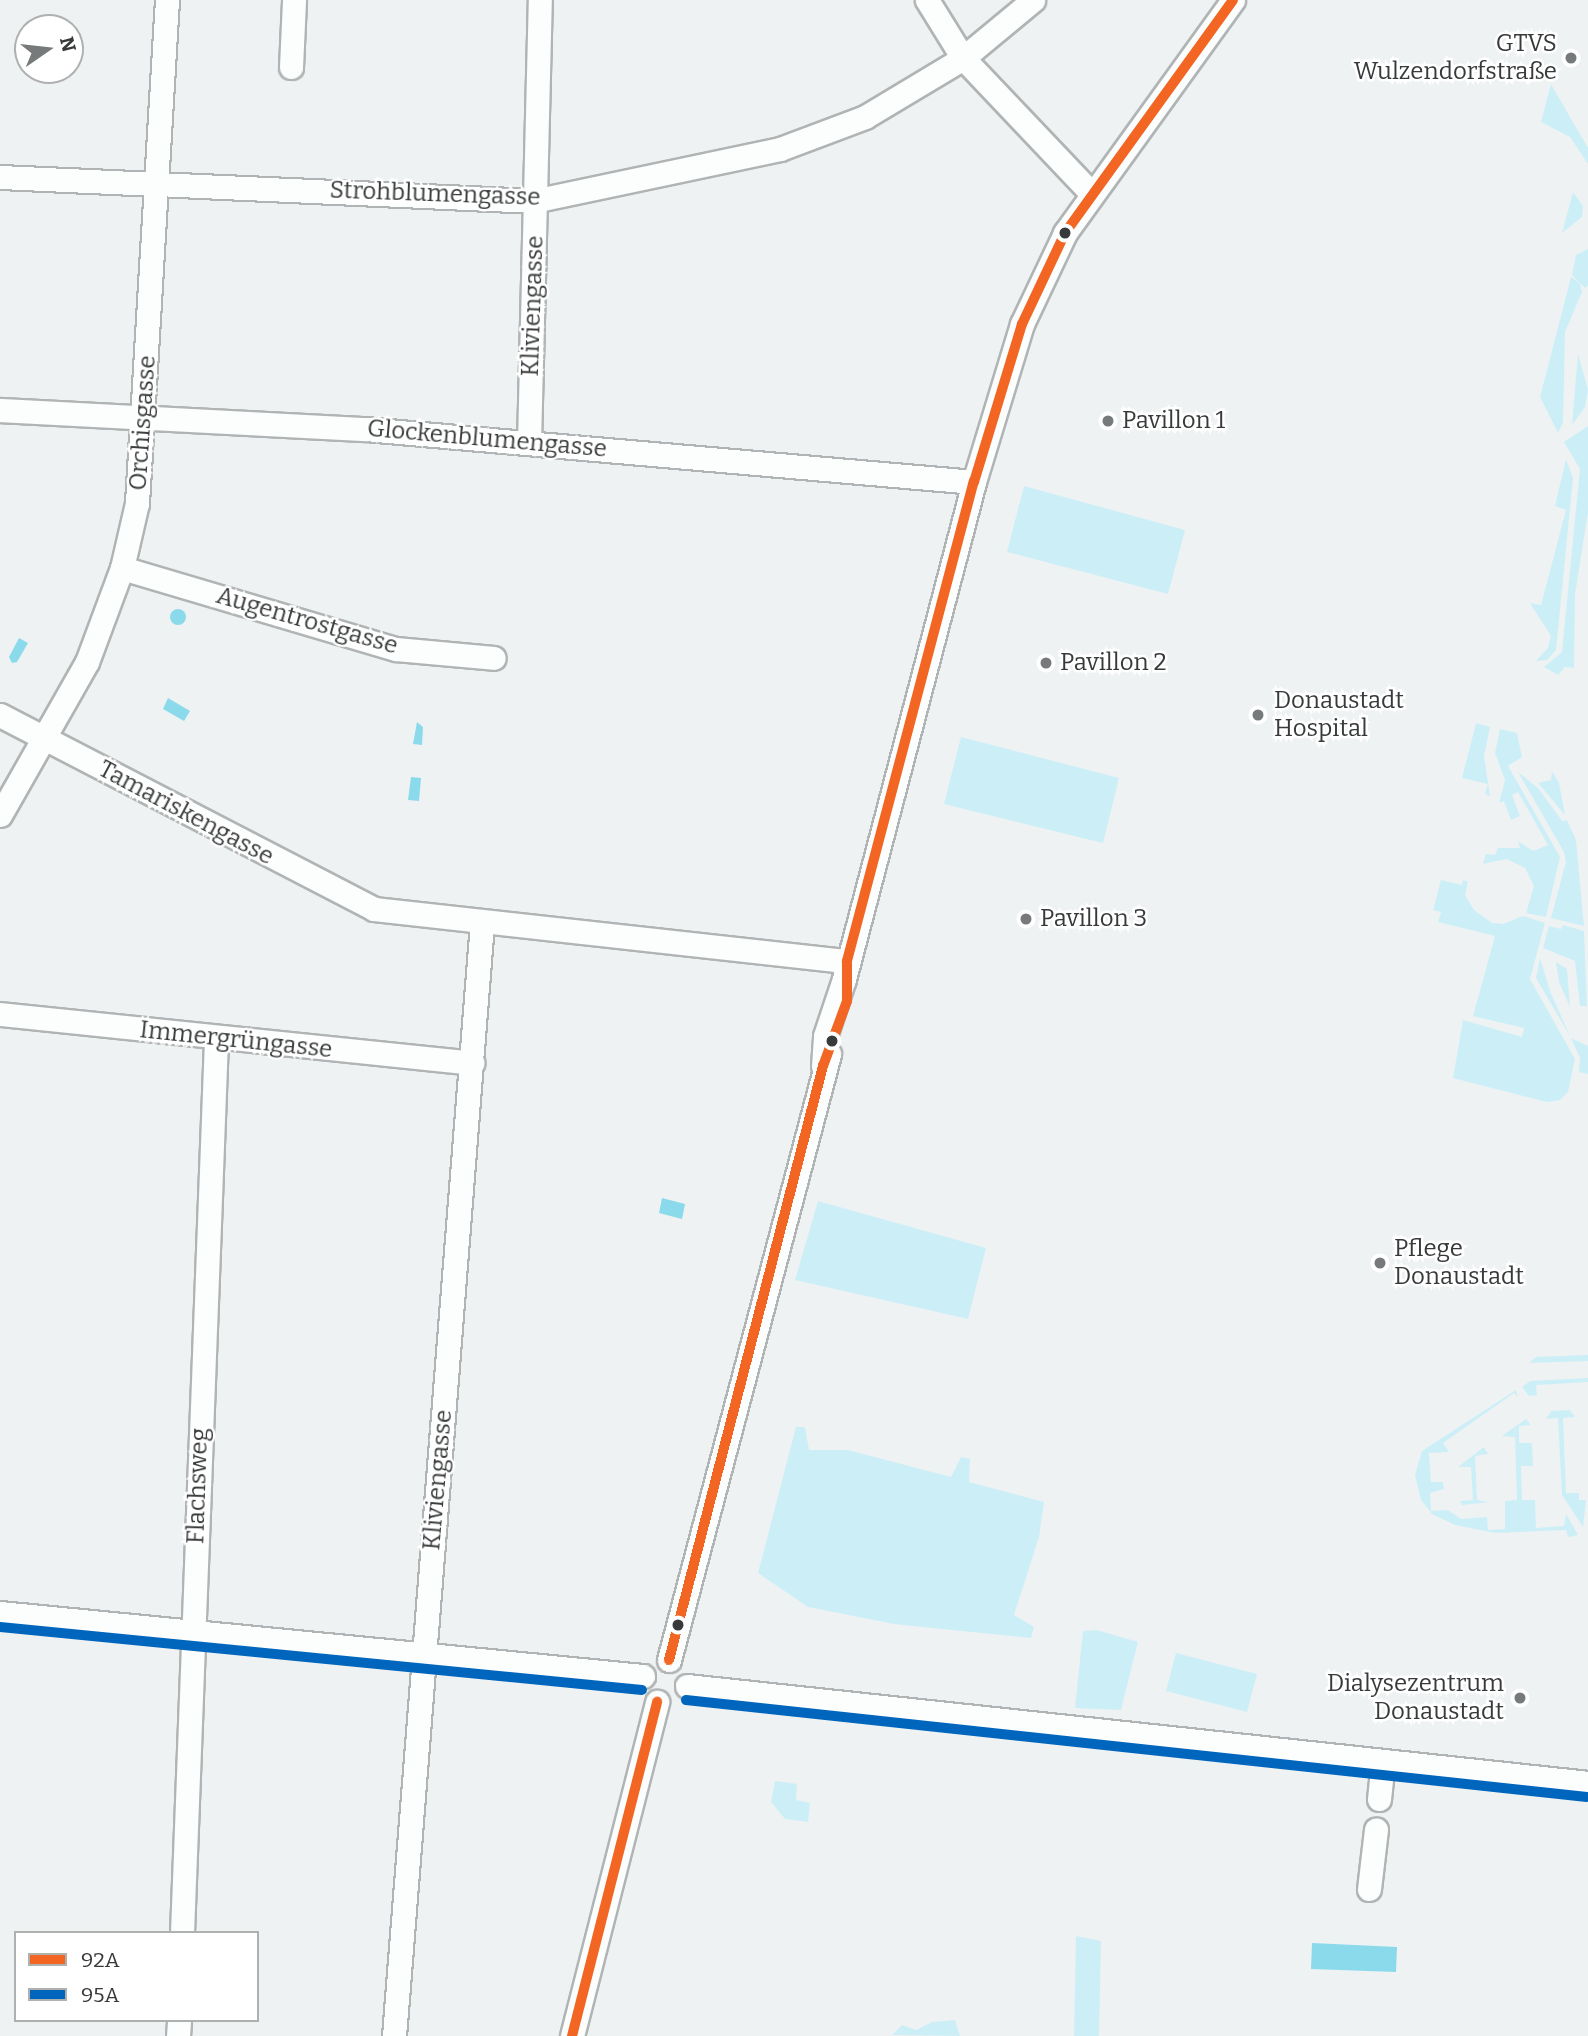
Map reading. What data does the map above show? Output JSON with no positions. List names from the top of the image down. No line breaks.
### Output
{"streets":{"street":["Strohblumengasse","Kliviengasse","Orchisgasse","Glockenblumengasse","Augentrostgasse","Tamariskengasse","Immergrüngasse","Flachsweg"]},"crossings":[["Strohblumengasse","Kliviengasse"],["Strohblumengasse","Orchisgasse"],["Kliviengasse","Glockenblumengasse"],["Kliviengasse","Tamariskengasse"],["Kliviengasse","Immergrüngasse"],["Orchisgasse","Glockenblumengasse"],["Orchisgasse","Augentrostgasse"],["Orchisgasse","Tamariskengasse"],["Immergrüngasse","Flachsweg"]],"places":["GTVS Wulzendorfstraße","Pavillon 1","Pavillon 2","Donaustadt Hospital","Pavillon 3","Pflege Donaustadt","Dialysezentrum Donaustadt"],"lines":["transit line 92A","transit line 95A"],"legend":["92A","95A"],"north":"right"}
